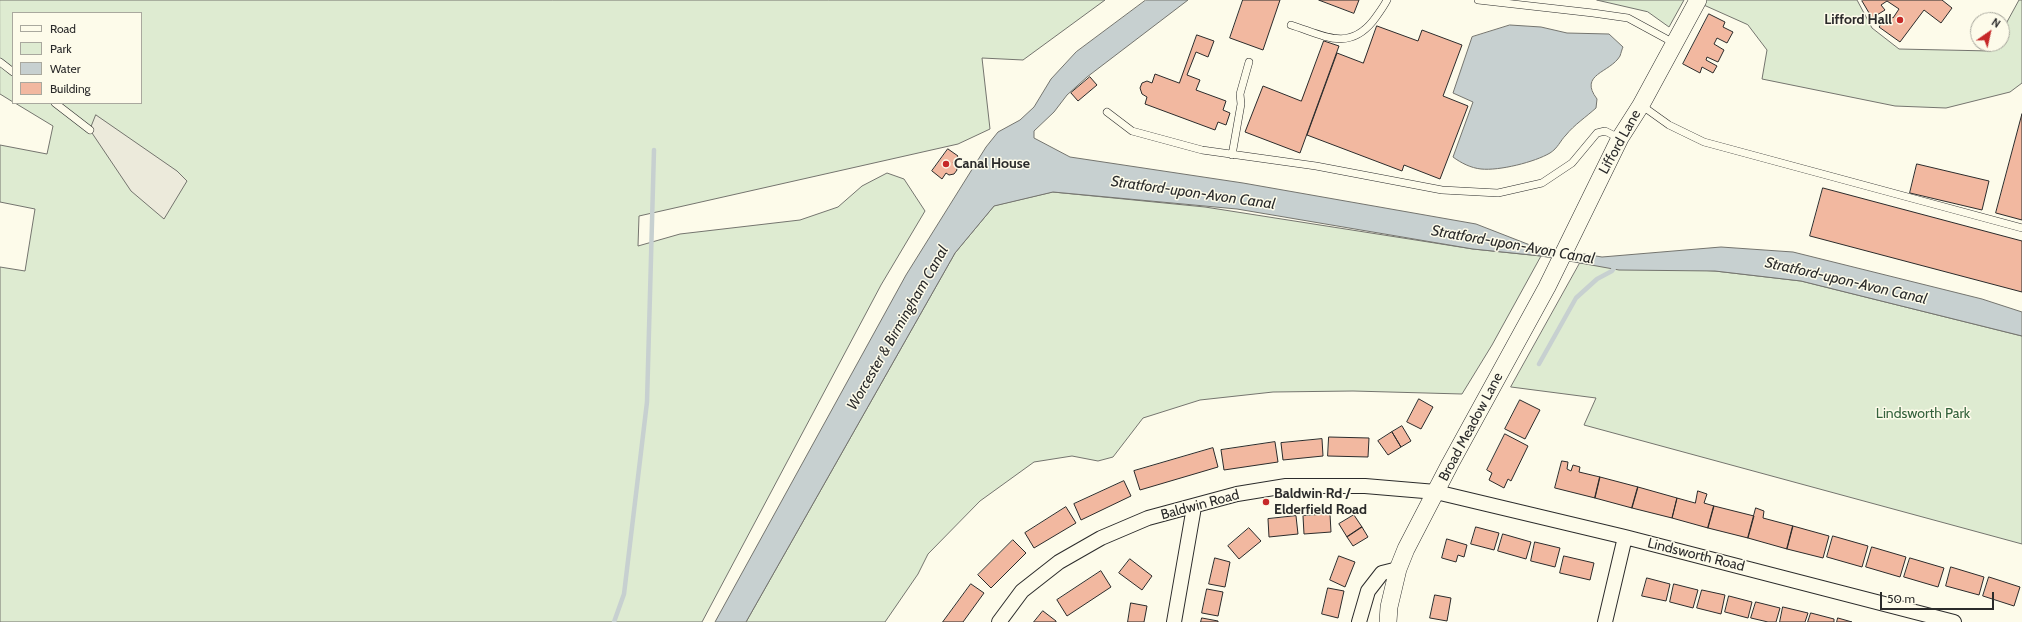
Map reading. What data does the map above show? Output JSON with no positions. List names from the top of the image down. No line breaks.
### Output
{"streets":{"street":["Lifford Lane","Broad Meadow Lane","Baldwin Road","Lindsworth Road"]},"crossings":[["Lifford Lane","Broad Meadow Lane"],["Broad Meadow Lane","Baldwin Road"],["Broad Meadow Lane","Lindsworth Road"],["Baldwin Road","Lindsworth Road"]],"water":["Stratford-upon-Avon Canal","Worcester & Birmingham Canal"],"parks":["Lindsworth Park"],"places":["Lifford Hall","Canal House","Baldwin Rd / Elderfield Road"],"legend":["Road","Park","Water","Building"],"scale_bar":"50 m","north":"top right"}
